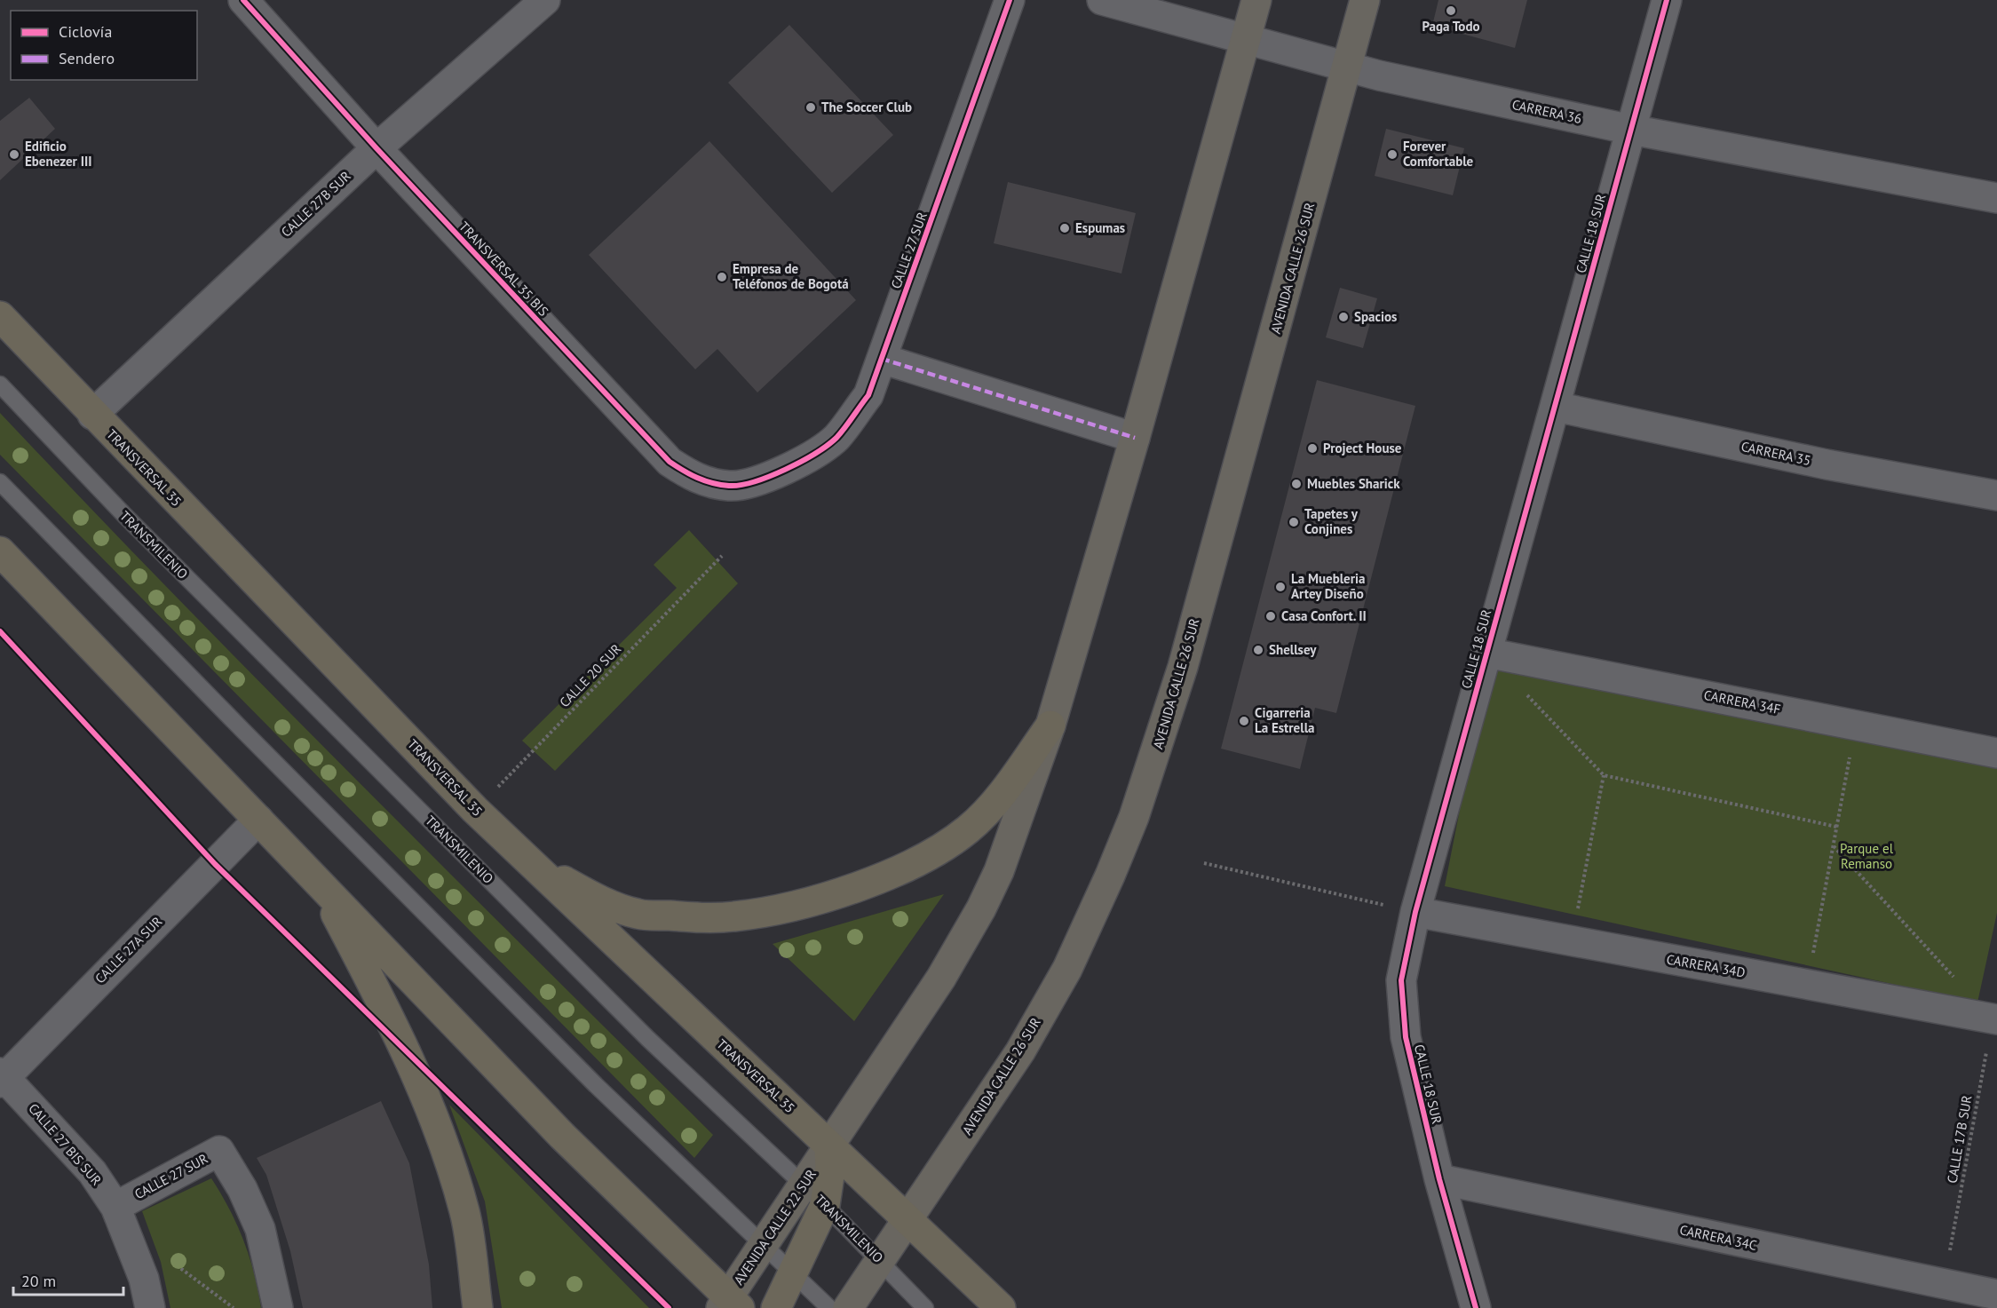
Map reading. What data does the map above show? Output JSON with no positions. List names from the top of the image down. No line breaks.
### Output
{"streets":{"highway":["TRANSVERSAL 35"],"main road":["AVENIDA CALLE 26 SUR","AVENIDA CALLE 22 SUR"],"street":["CARRERA 36","CALLE 27B SUR","CALLE 18 SUR","CALLE 27 SUR","TRANSVERSAL 35 BIS","CARRERA 35","CARRERA 34F","CALLE 27A SUR","CARRERA 34D","CALLE 27 BIS SUR","CARRERA 34C"],"lane":["TRANSMILENIO"],"path":["CALLE 20 SUR","CALLE 17B SUR"]},"crossings":[["CARRERA 36","CALLE 18 SUR"],["CARRERA 36","AVENIDA CALLE 26 SUR"],["CALLE 27B SUR","TRANSVERSAL 35 BIS"],["CALLE 27B SUR","TRANSVERSAL 35"],["CALLE 18 SUR","CARRERA 35"],["CALLE 18 SUR","CARRERA 34F"],["CALLE 18 SUR","CARRERA 34D"],["CALLE 18 SUR","CARRERA 34C"],["CALLE 27 SUR","TRANSVERSAL 35 BIS"],["CALLE 27 SUR","CALLE 27 BIS SUR"],["AVENIDA CALLE 26 SUR","TRANSVERSAL 35"],["AVENIDA CALLE 26 SUR","TRANSMILENIO"],["TRANSVERSAL 35","CALLE 20 SUR"],["TRANSVERSAL 35","AVENIDA CALLE 22 SUR"],["TRANSMILENIO","AVENIDA CALLE 22 SUR"],["CALLE 27A SUR","CALLE 27 BIS SUR"],["CARRERA 34D","CALLE 17B SUR"],["CALLE 17B SUR","CARRERA 34C"]],"parks":["Parque el Remanso"],"places":["Paga Todo","The Soccer Club","Edificio Ebenezer III","Forever Comfortable","Espumas","Empresa de Teléfonos de Bogotá","Spacios","Project House","Muebles Sharick","Tapetes y Conjines","La Muebleria Artey Diseño","Casa Confort. II","Shellsey","Cigarreria La Estrella"],"legend":["Ciclovía","Sendero"],"scale_bar":"20 m"}
